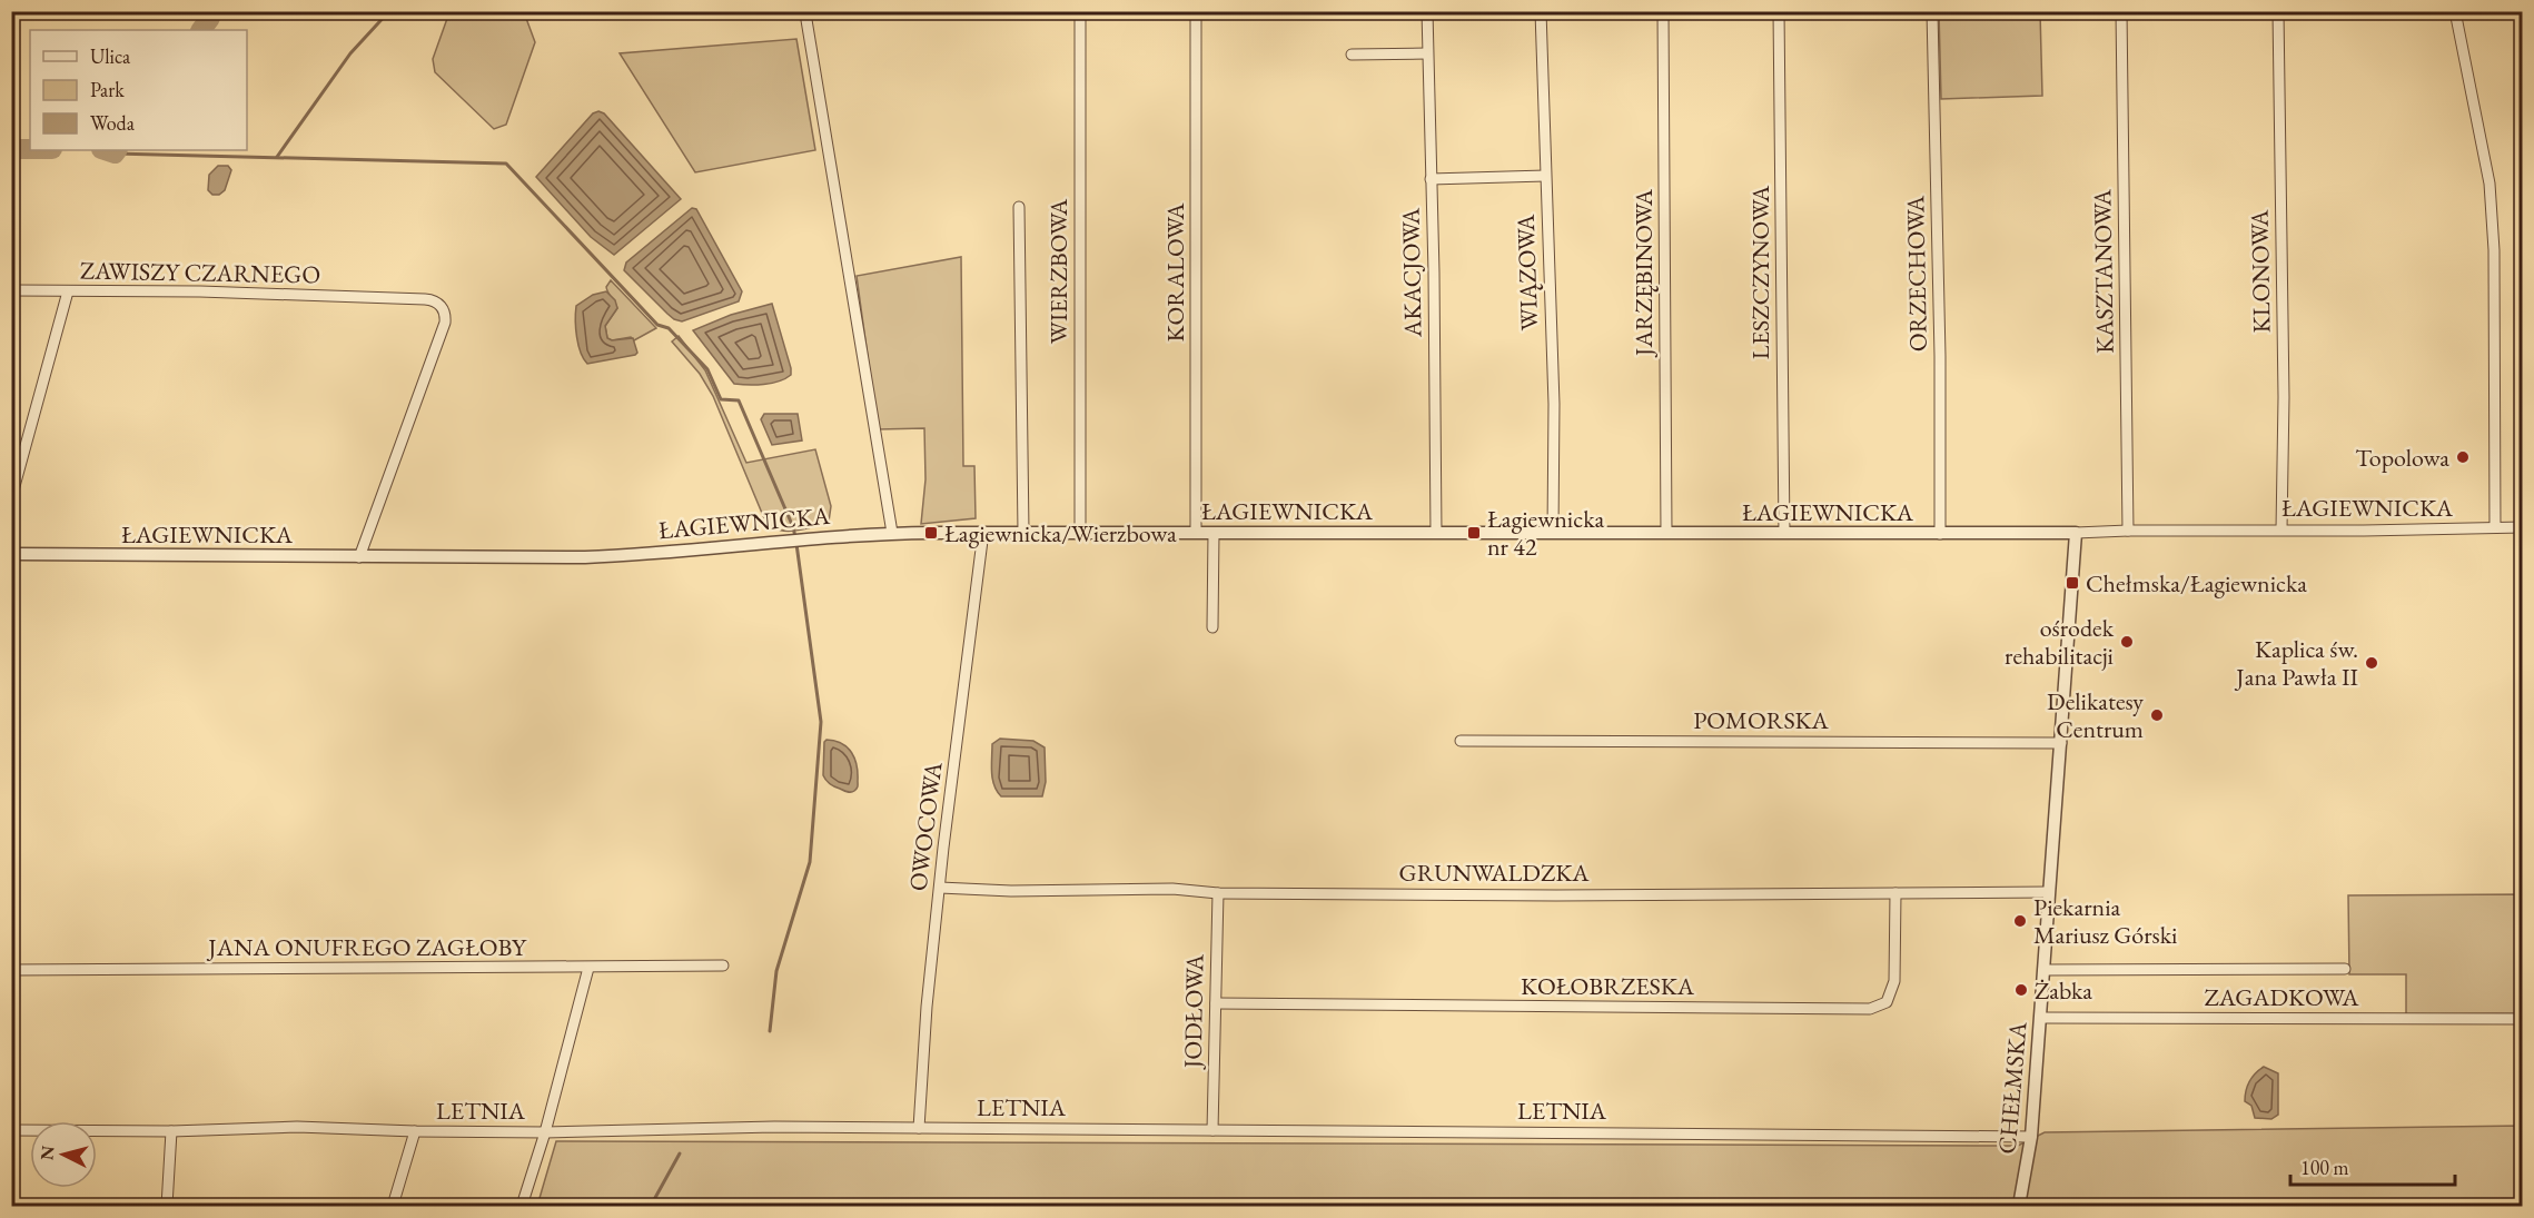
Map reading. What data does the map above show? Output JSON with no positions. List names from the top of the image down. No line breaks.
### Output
{"streets":{"street":["WIERZBOWA","KASZTANOWA","KLONOWA","ZAWISZY CZARNEGO","KORALOWA","AKACJOWA","WIĄZOWA","JARZĘBINOWA","LESZCZYNOWA","ORZECHOWA","ŁAGIEWNICKA","POMORSKA","OWOCOWA","GRUNWALDZKA","JANA ONUFREGO ZAGŁOBY","KOŁOBRZESKA","ZAGADKOWA","JODŁOWA","CHEŁMSKA","LETNIA"]},"crossings":[["WIERZBOWA","ŁAGIEWNICKA"],["KASZTANOWA","ŁAGIEWNICKA"],["KLONOWA","ŁAGIEWNICKA"],["ZAWISZY CZARNEGO","ŁAGIEWNICKA"],["KORALOWA","ŁAGIEWNICKA"],["AKACJOWA","ŁAGIEWNICKA"],["WIĄZOWA","ŁAGIEWNICKA"],["JARZĘBINOWA","ŁAGIEWNICKA"],["LESZCZYNOWA","ŁAGIEWNICKA"],["ORZECHOWA","ŁAGIEWNICKA"],["ŁAGIEWNICKA","OWOCOWA"],["ŁAGIEWNICKA","CHEŁMSKA"],["POMORSKA","CHEŁMSKA"],["OWOCOWA","GRUNWALDZKA"],["OWOCOWA","LETNIA"],["GRUNWALDZKA","KOŁOBRZESKA"],["GRUNWALDZKA","JODŁOWA"],["GRUNWALDZKA","CHEŁMSKA"],["KOŁOBRZESKA","JODŁOWA"],["ZAGADKOWA","CHEŁMSKA"],["JODŁOWA","LETNIA"],["CHEŁMSKA","LETNIA"]],"places":{"other":["Topolowa","ośrodek rehabilitacji","Kaplica św. Jana Pawła II","Delikatesy Centrum","Piekarnia Mariusz Górski","Żabka"],"transit":["Łagiewnicka/Wierzbowa","Łagiewnicka nr 42","Chełmska/Łagiewnicka"]},"legend":["Ulica","Park","Woda"],"scale_bar":"100 m","north":"left"}
